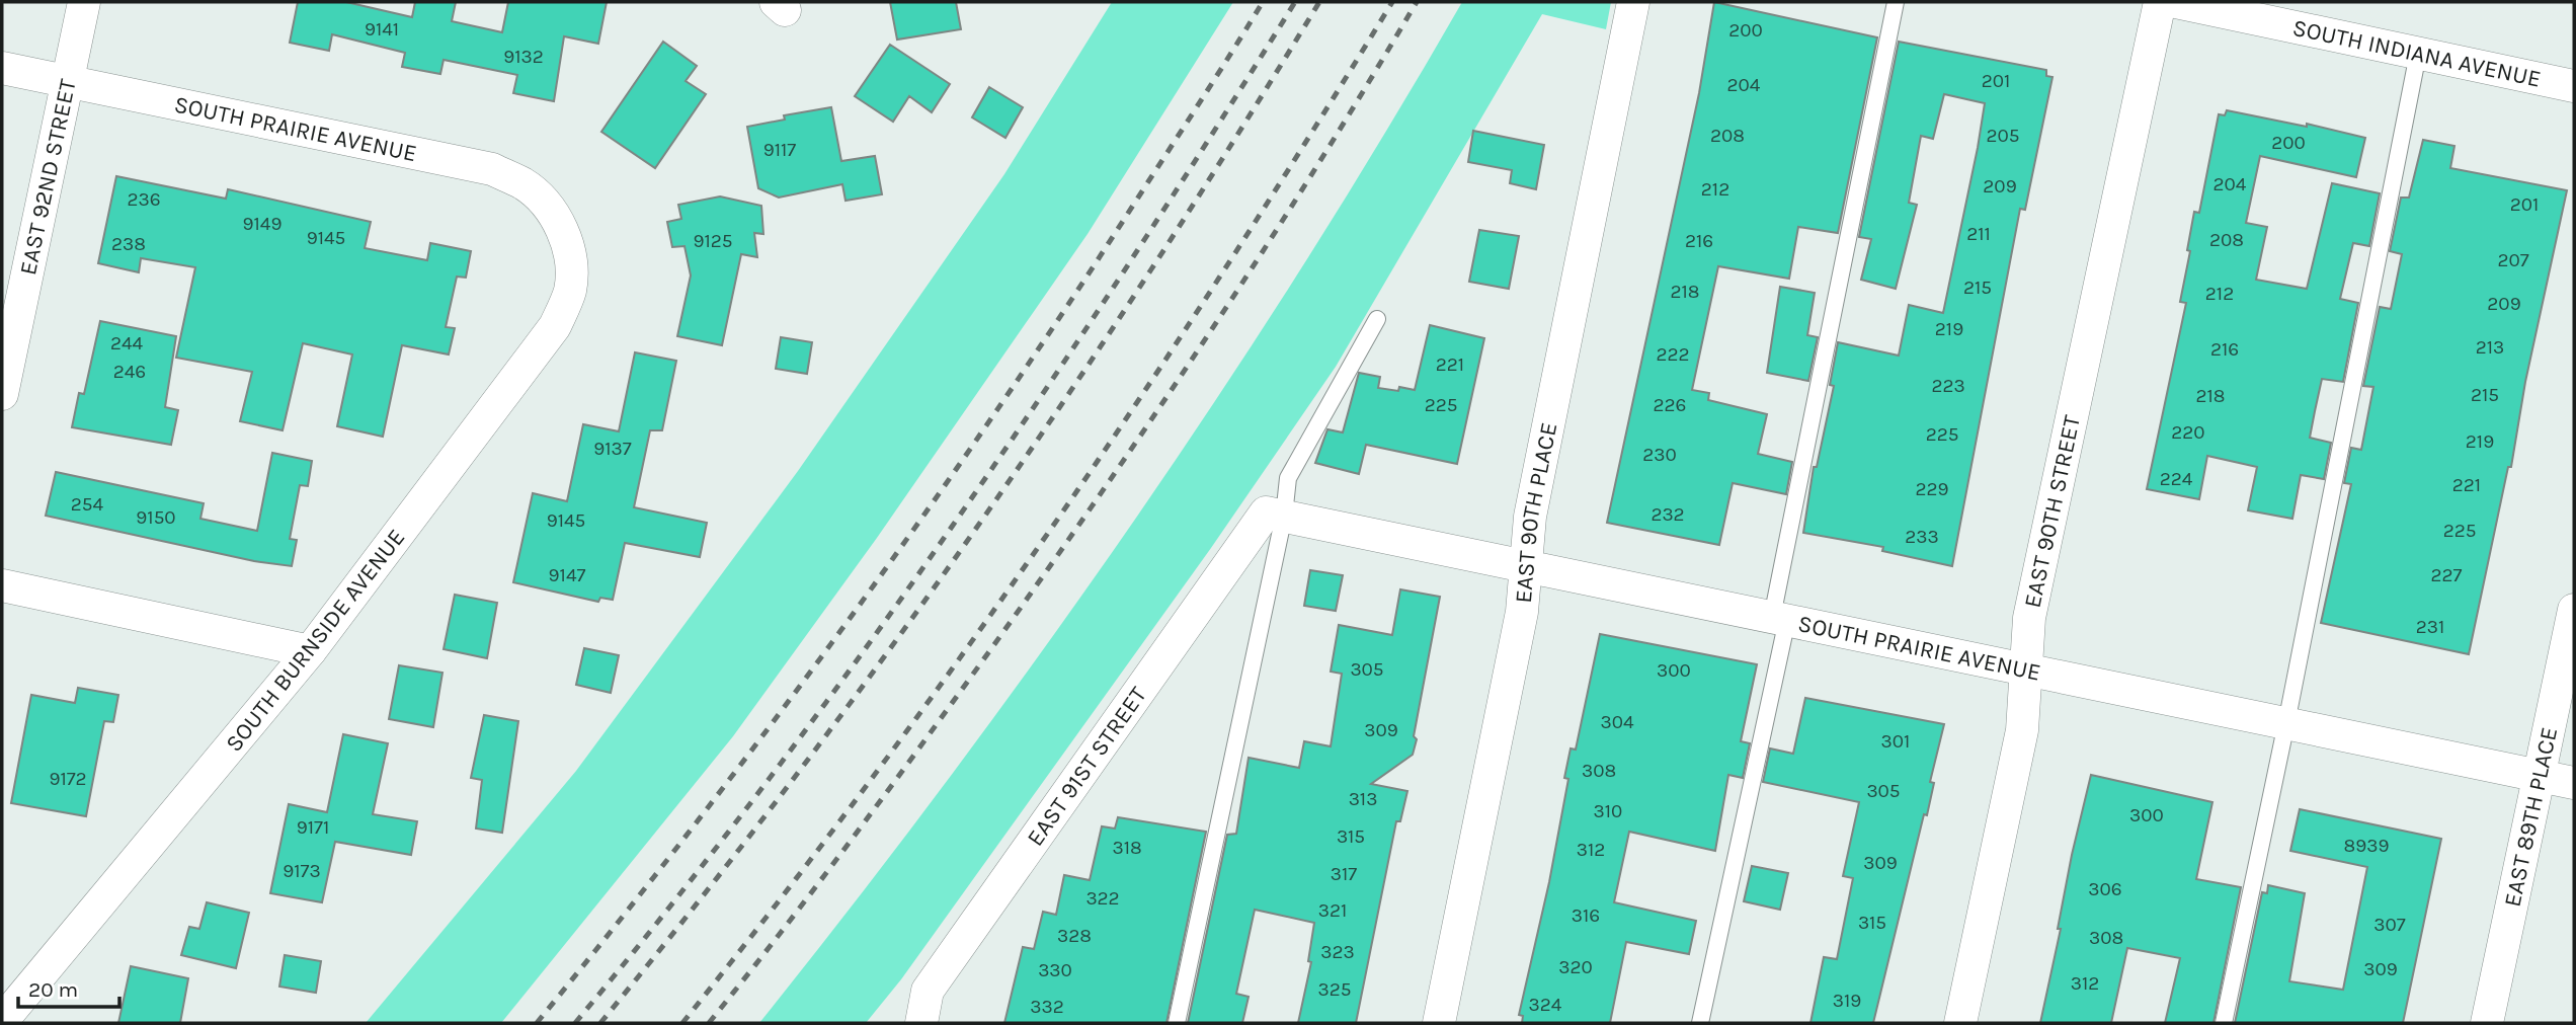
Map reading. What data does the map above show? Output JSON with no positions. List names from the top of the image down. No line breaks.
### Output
{"streets":{"street":["SOUTH INDIANA AVENUE","SOUTH PRAIRIE AVENUE","EAST 92ND STREET","EAST 90TH STREET","EAST 90TH PLACE","SOUTH BURNSIDE AVENUE","EAST 91ST STREET","EAST 89TH PLACE"]},"crossings":[["SOUTH PRAIRIE AVENUE","EAST 92ND STREET"],["SOUTH PRAIRIE AVENUE","EAST 90TH STREET"],["SOUTH PRAIRIE AVENUE","EAST 90TH PLACE"],["SOUTH PRAIRIE AVENUE","SOUTH BURNSIDE AVENUE"],["SOUTH PRAIRIE AVENUE","EAST 91ST STREET"],["SOUTH PRAIRIE AVENUE","EAST 89TH PLACE"]],"house_numbers":["9141","200","9132","201","204","208","205","200","9117","204","209","212","236","201","9149","211","9145","208","9125","216","238","207","215","218","212","209","219","244","213","216","222","221","246","223","215","218","225","226","220","225","219","9137","230","224","221","229","254","232","9150","9145","225","233","9147","227","231","305","300","304","309","301","308","9172","305","313","310","300","9171","315","8939","318","312","309","9173","317","306","322","321","316","315","307","328","308","323","320","309","330","312","325","319","324","332"],"scale_bar":"20 m"}
